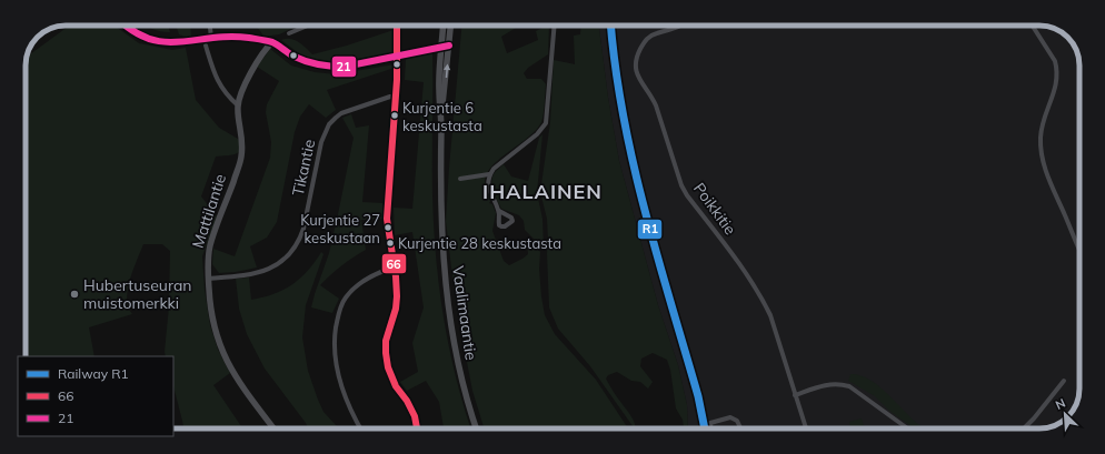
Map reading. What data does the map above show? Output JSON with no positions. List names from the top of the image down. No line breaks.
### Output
{"streets":{"street":["Tikantie","Poikkitie","Mattilantie","Vaalimaantie"]},"crossings":[["Tikantie","Mattilantie"]],"districts":["IHALAINEN"],"places":["Kurjentie 6 keskustasta","Kurjentie 27 keskustaan","Kurjentie 28 keskustasta","Hubertuseuran muistomerkki"],"lines":["rail line R1","transit line 66","transit line 21"],"legend":["Railway R1","66","21"],"north":"top left"}
